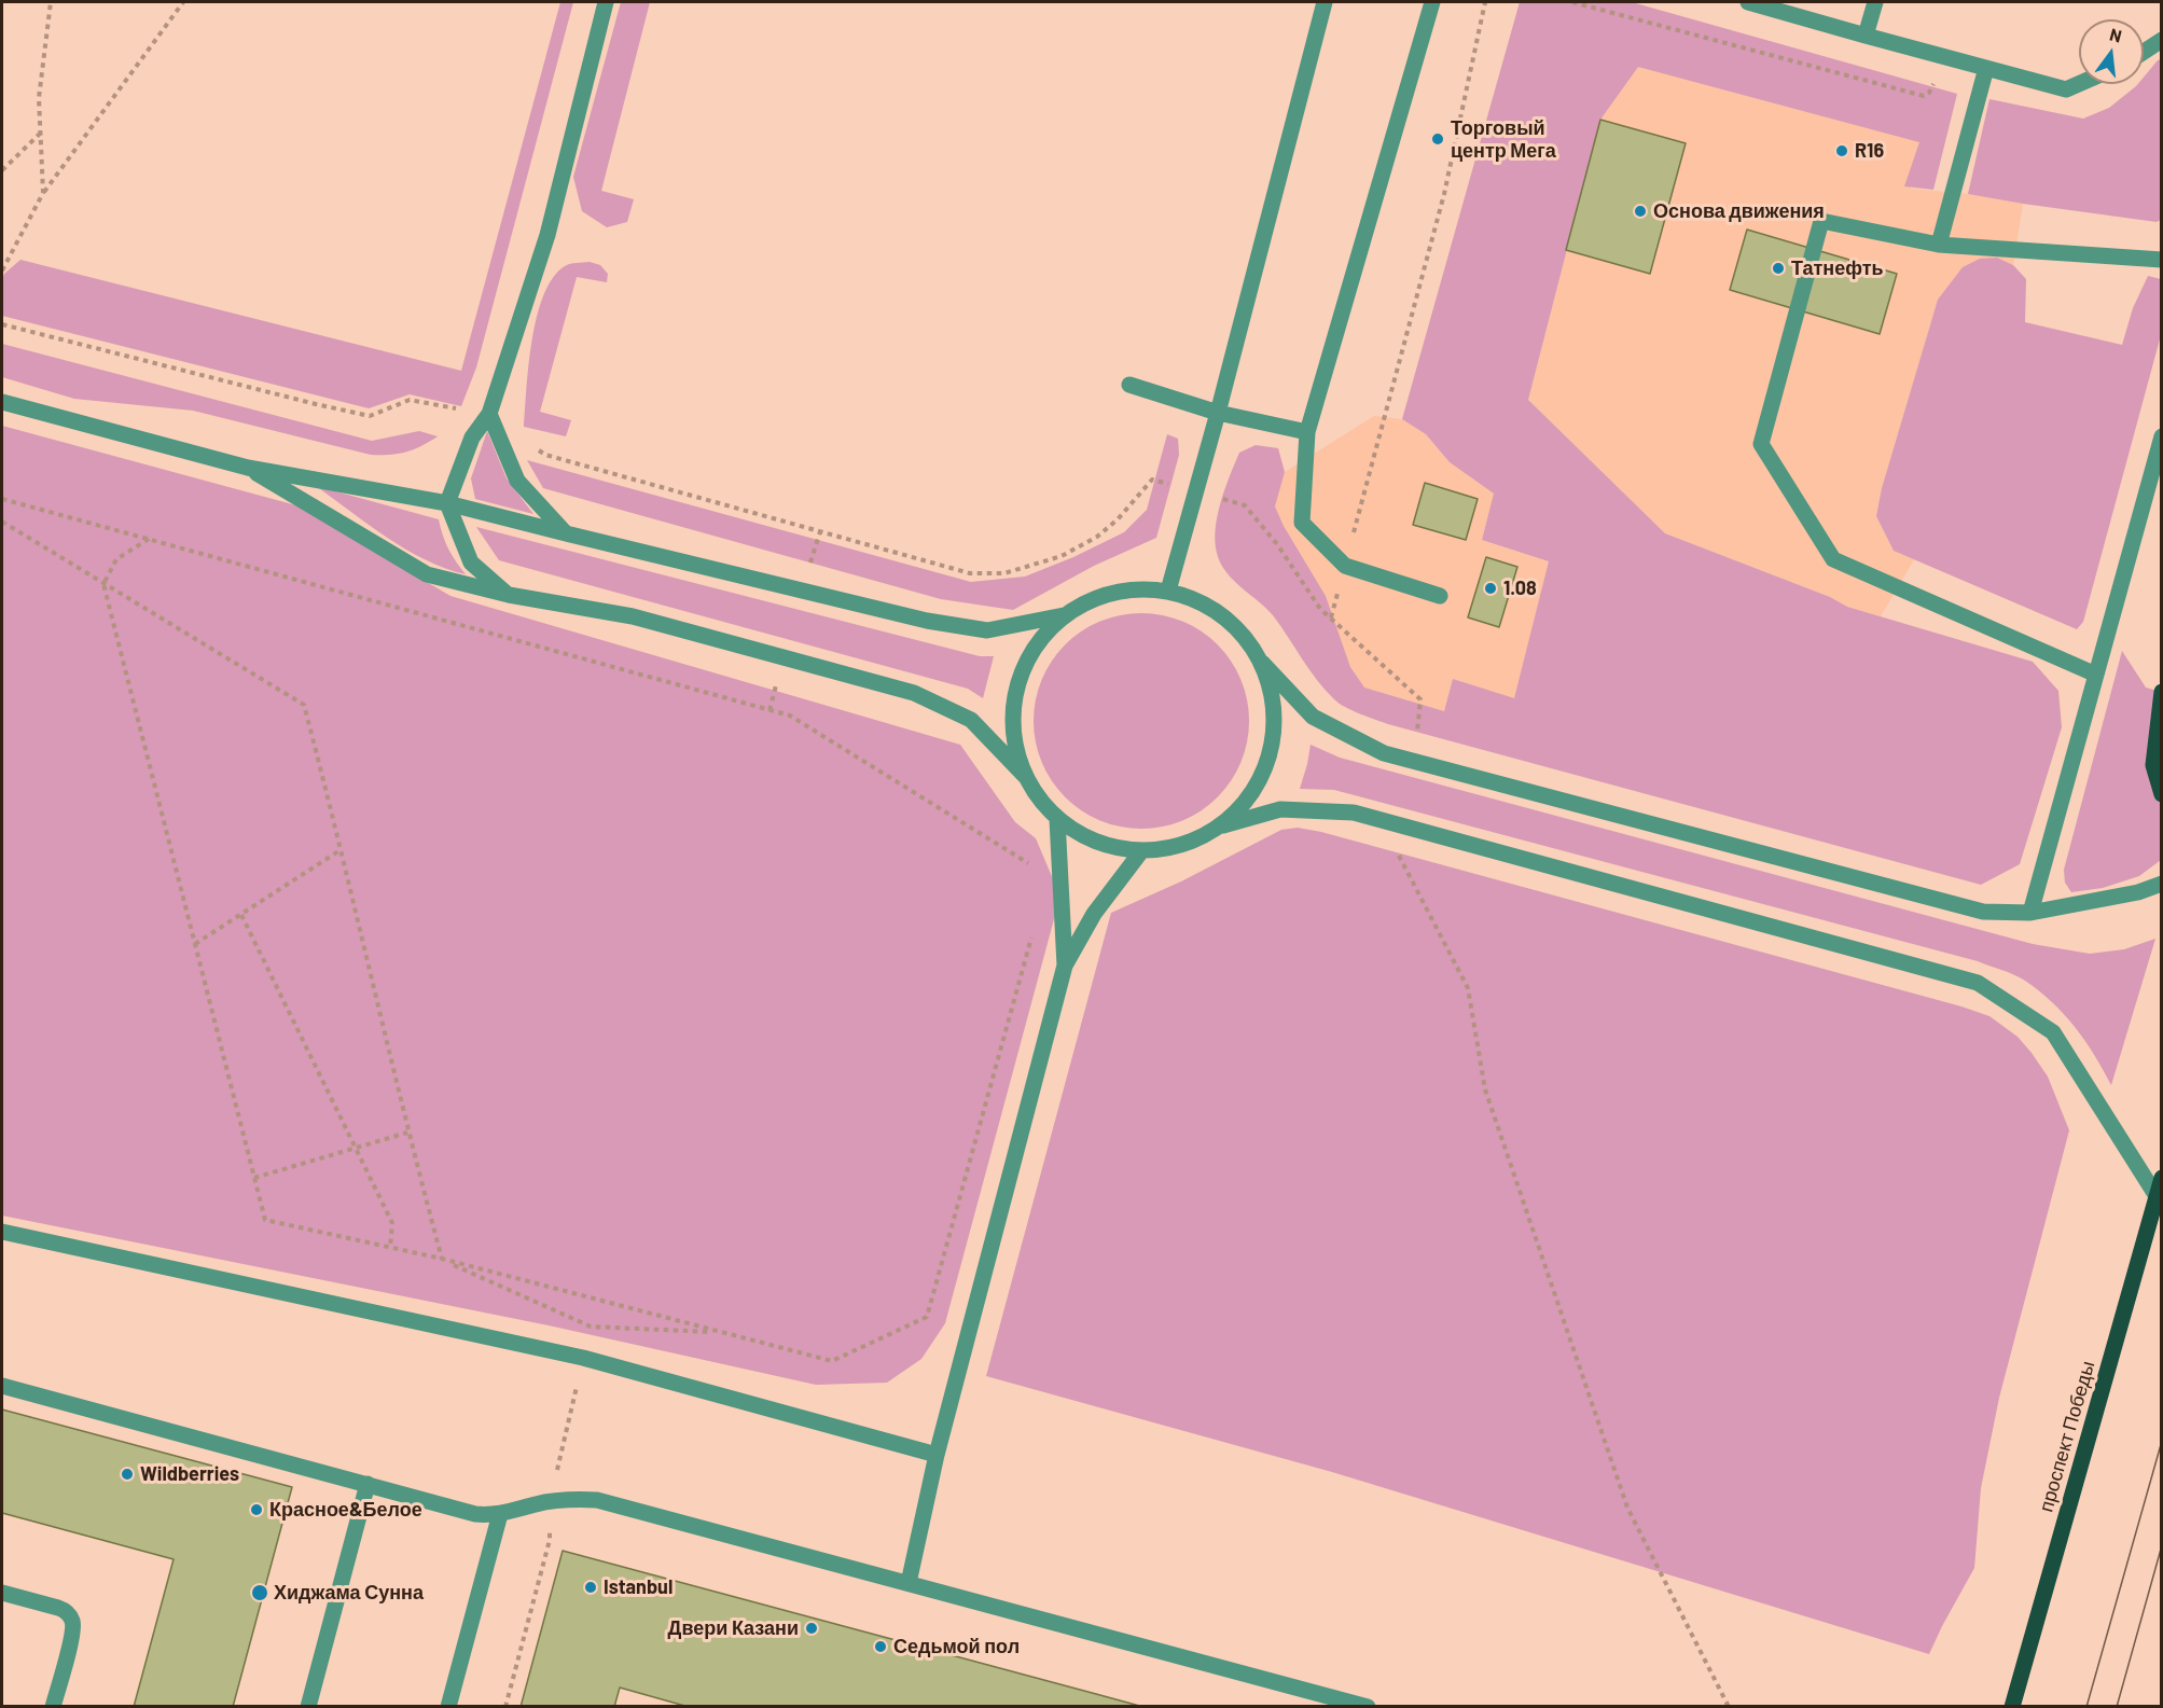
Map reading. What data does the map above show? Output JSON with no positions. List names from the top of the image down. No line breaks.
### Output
{"streets":{"main road":["проспект Победы"]},"places":["Торговый центр Мега","R16","Основа движения","Татнефть","1.08","Wildberries","Красное&Белое","Istanbul","Хиджама Сунна","Двери Казани","Седьмой пол"],"north":"top"}
